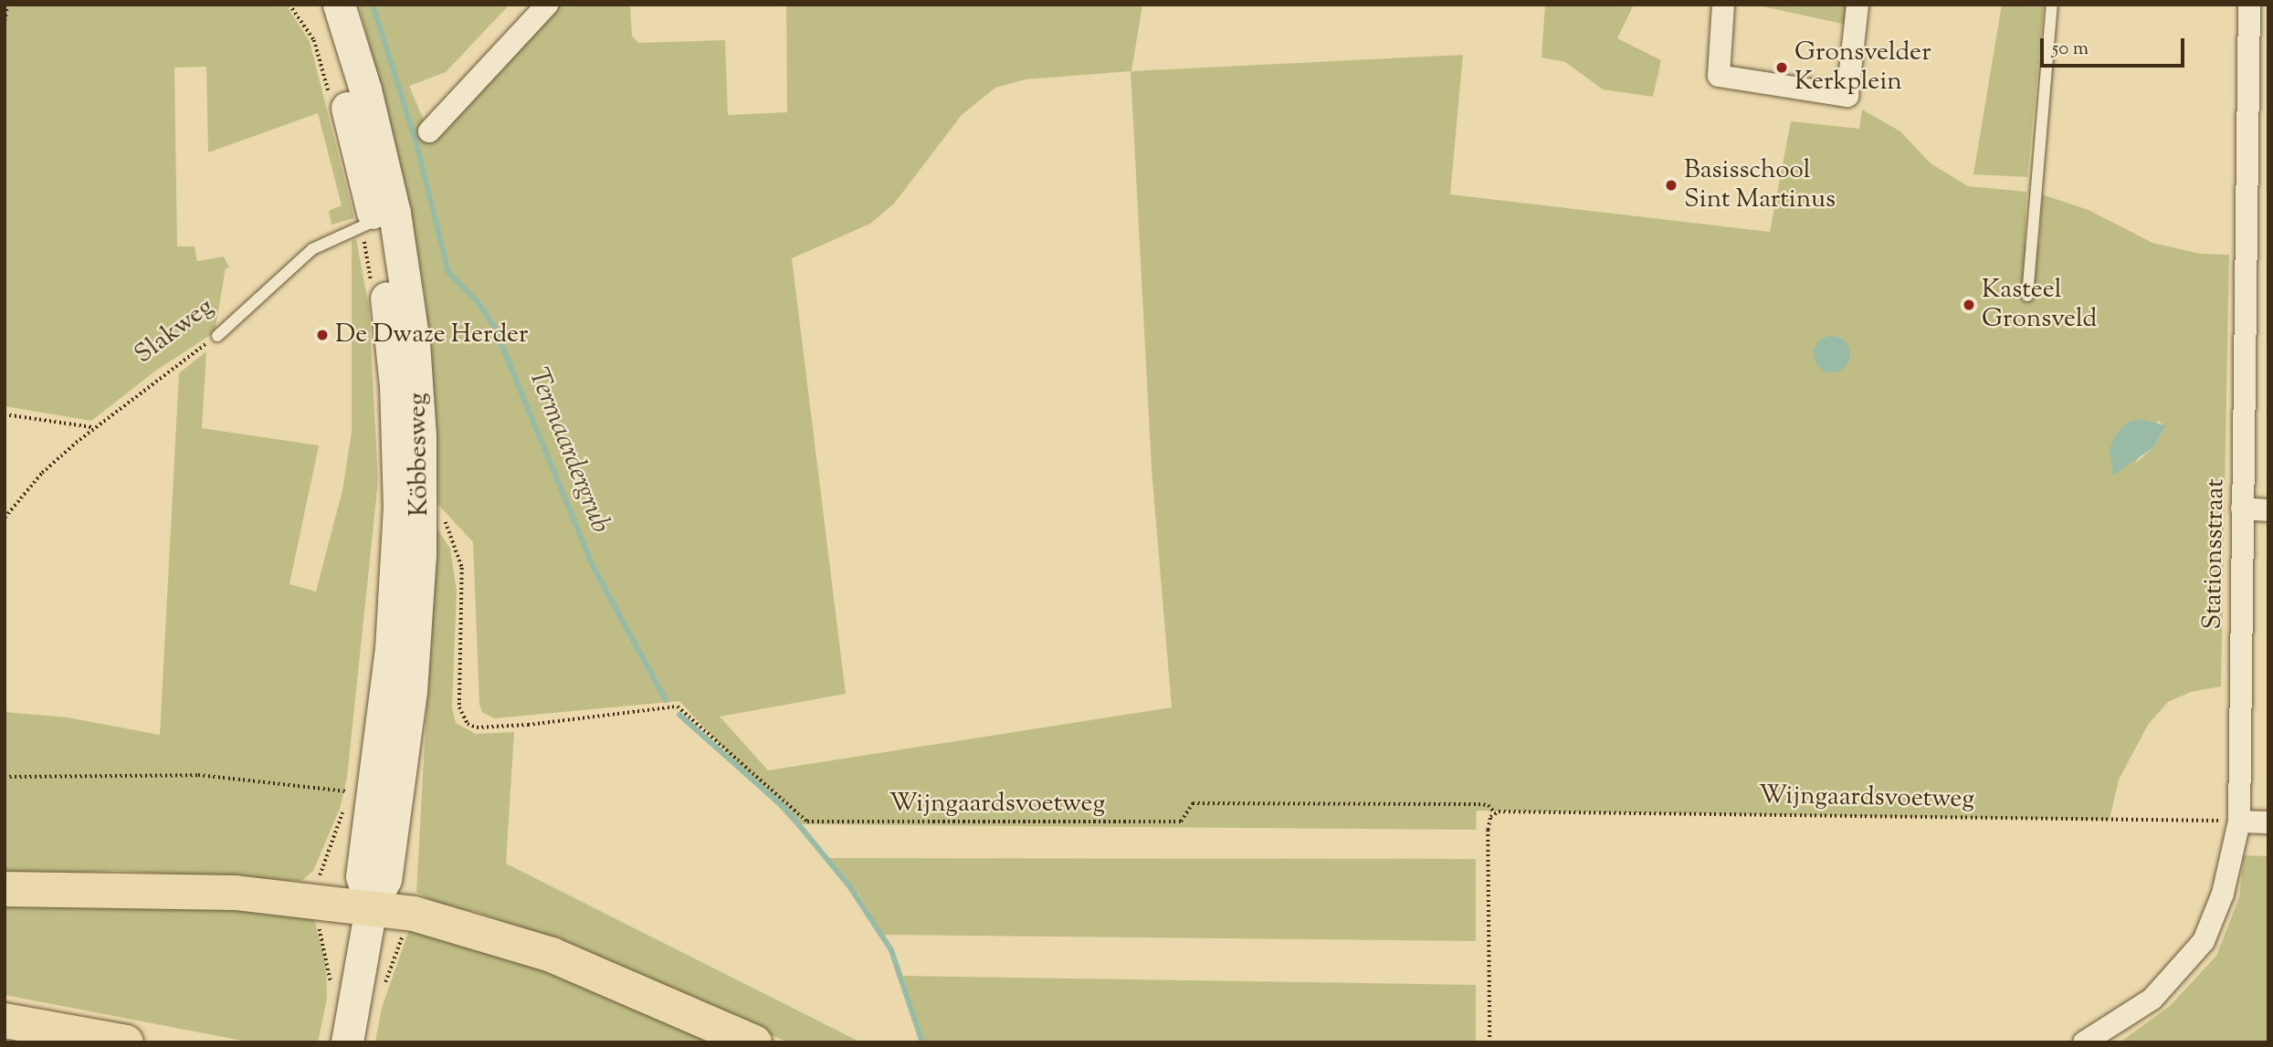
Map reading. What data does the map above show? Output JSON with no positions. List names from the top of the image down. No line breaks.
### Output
{"streets":{"main road":["Köbbesweg"],"street":["Stationsstraat"],"lane":["Slakweg"],"path":["Wijngaardsvoetweg"]},"crossings":[["Slakweg","Köbbesweg"],["Köbbesweg","Wijngaardsvoetweg"],["Stationsstraat","Wijngaardsvoetweg"]],"water":["Termaardergrub"],"places":["Gronsvelder Kerkplein","Basisschool Sint Martinus","Kasteel Gronsveld","De Dwaze Herder"],"scale_bar":"50 m"}
